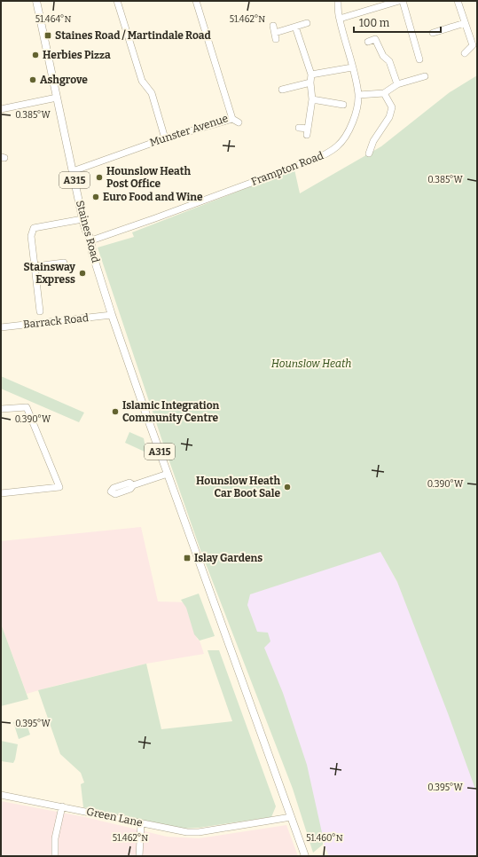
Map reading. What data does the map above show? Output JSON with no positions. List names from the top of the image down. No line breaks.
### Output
{"streets":{"main road":["A315","Staines Road"],"street":["Munster Avenue","Frampton Road","Barrack Road","Green Lane"]},"crossings":[["Munster Avenue","Staines Road"],["Frampton Road","Staines Road"],["A315","Staines Road"],["A315","Barrack Road"],["A315","Green Lane"],["Staines Road","Barrack Road"]],"parks":["Hounslow Heath"],"places":{"transit":["Staines Road / Martindale Road","Islay Gardens"],"other":["Herbies Pizza","Ashgrove","Hounslow Heath Post Office","Euro Food and Wine","Stainsway Express","Islamic Integration Community Centre","Hounslow Heath Car Boot Sale"]},"scale_bar":"100 m","coordinates":["51.464°N","51.462°N","0.385°W","0.390°W","0.395°W","51.460°N"]}
